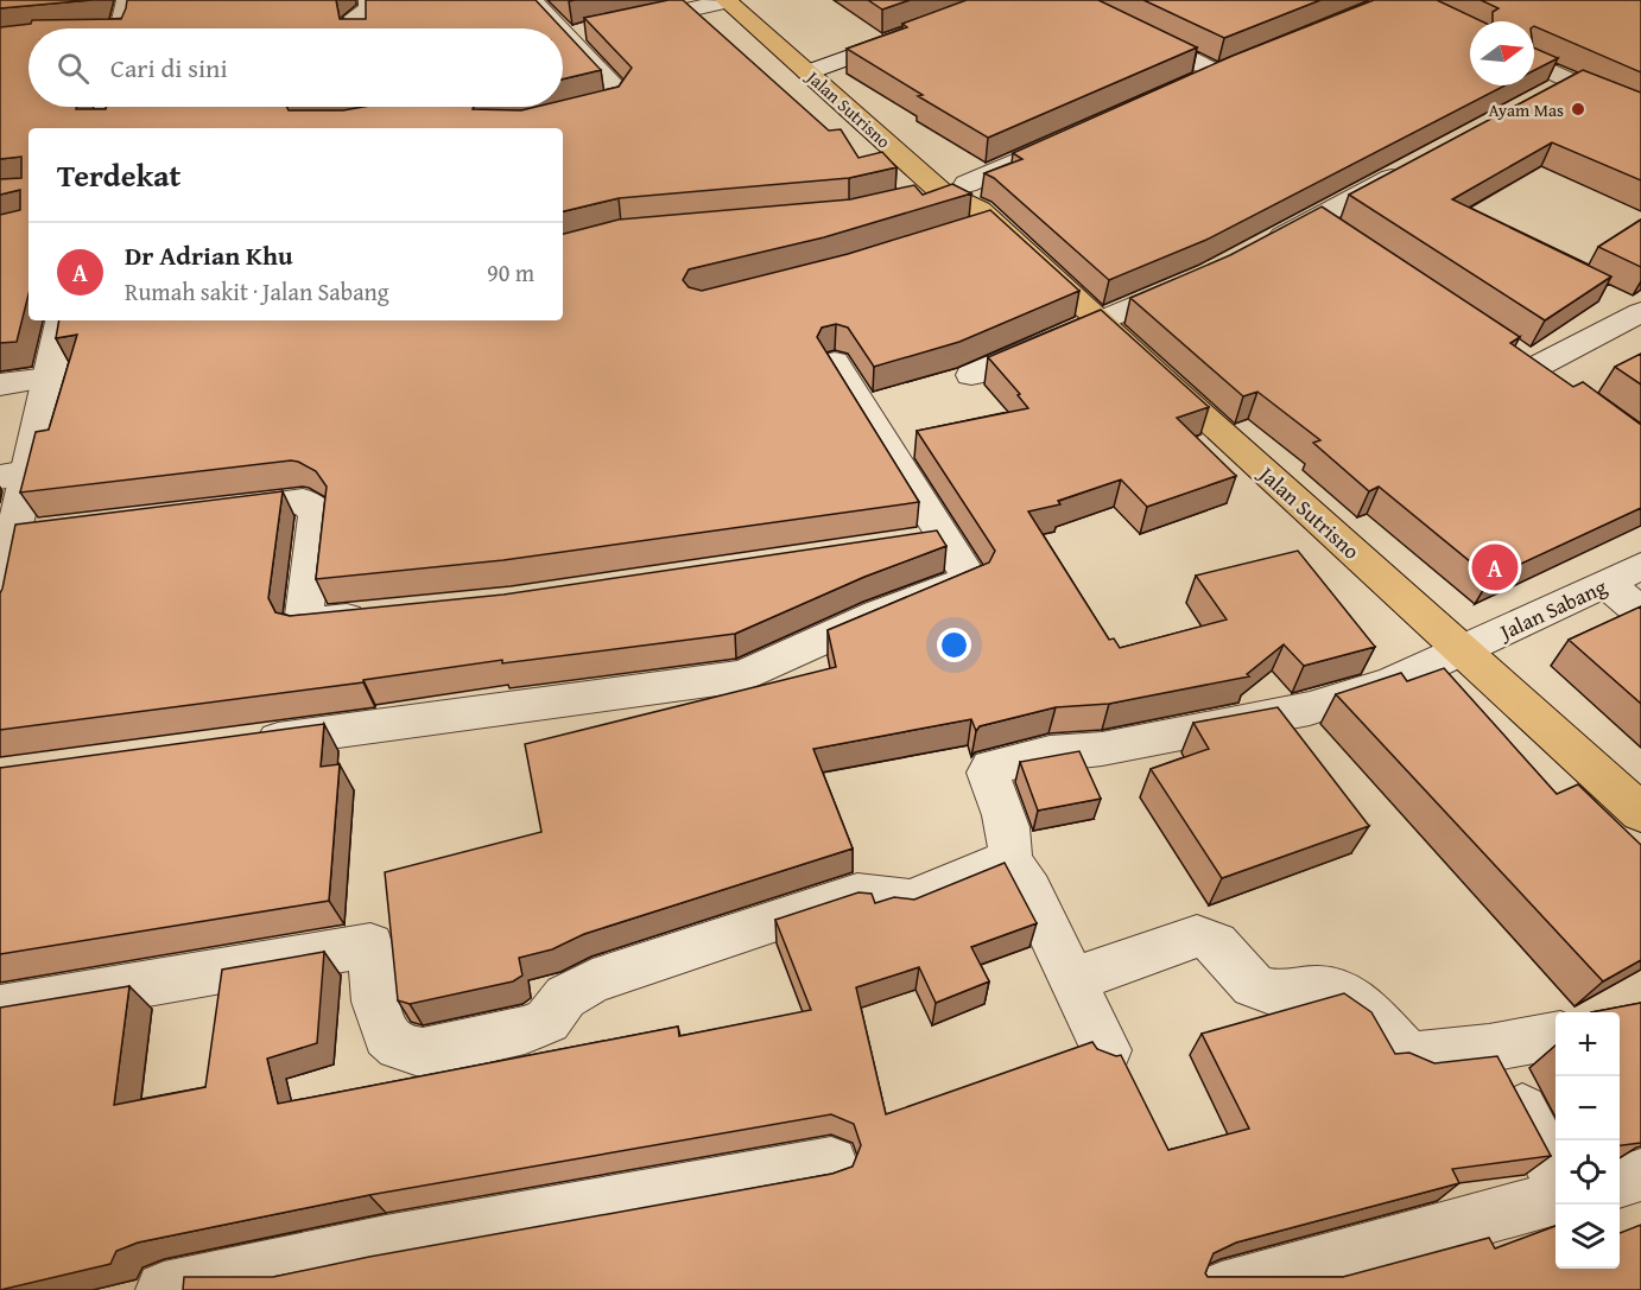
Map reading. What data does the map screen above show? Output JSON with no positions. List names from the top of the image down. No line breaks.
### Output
{"streets":{"main road":["Jalan Sutrisno"],"street":["Jalan Sabang"]},"crossings":[["Jalan Sutrisno","Jalan Sabang"]],"places":["Ayam Mas"],"north":"right","page":{"search":"Cari di sini","heading":"Terdekat","list":[{"mark":"A","name":"Dr Adrian Khu","note":"Rumah sakit · Jalan Sabang","value":"90 m"}],"pins":"A","map_buttons":["+","−"]}}
